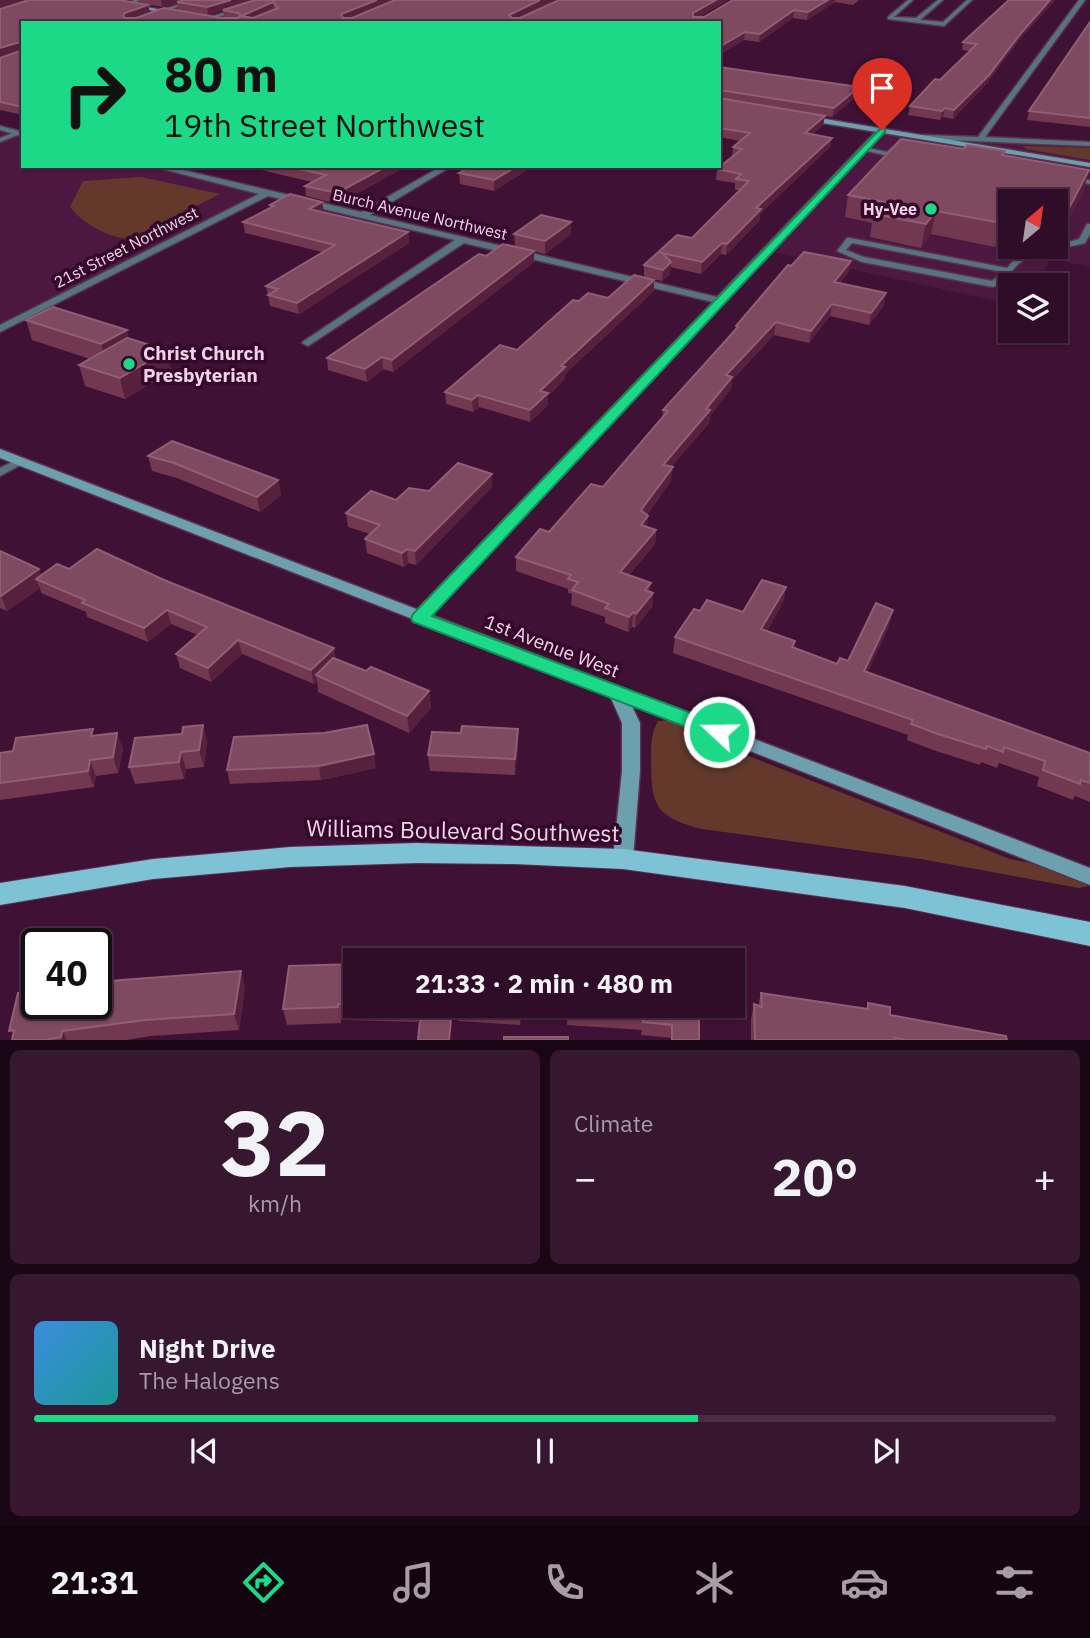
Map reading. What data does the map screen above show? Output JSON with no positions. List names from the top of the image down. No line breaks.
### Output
{"streets":{"main road":["Williams Boulevard Southwest"],"street":["Burch Avenue Northwest","21st Street Northwest","1st Avenue West"]},"crossings":[["Burch Avenue Northwest","21st Street Northwest"]],"places":["Hy-Vee","Christ Church Presbyterian"],"north":"top right","page":{"turn":["80 m","19th Street Northwest"],"limit":"40","trip":"21:33 · 2 min · 480 m","tile":[["32","km/h"],"Climate"],"heat":["−","20°","+"],"song":["Night Drive","The Halogens"],"tabs":"21:31"}}
